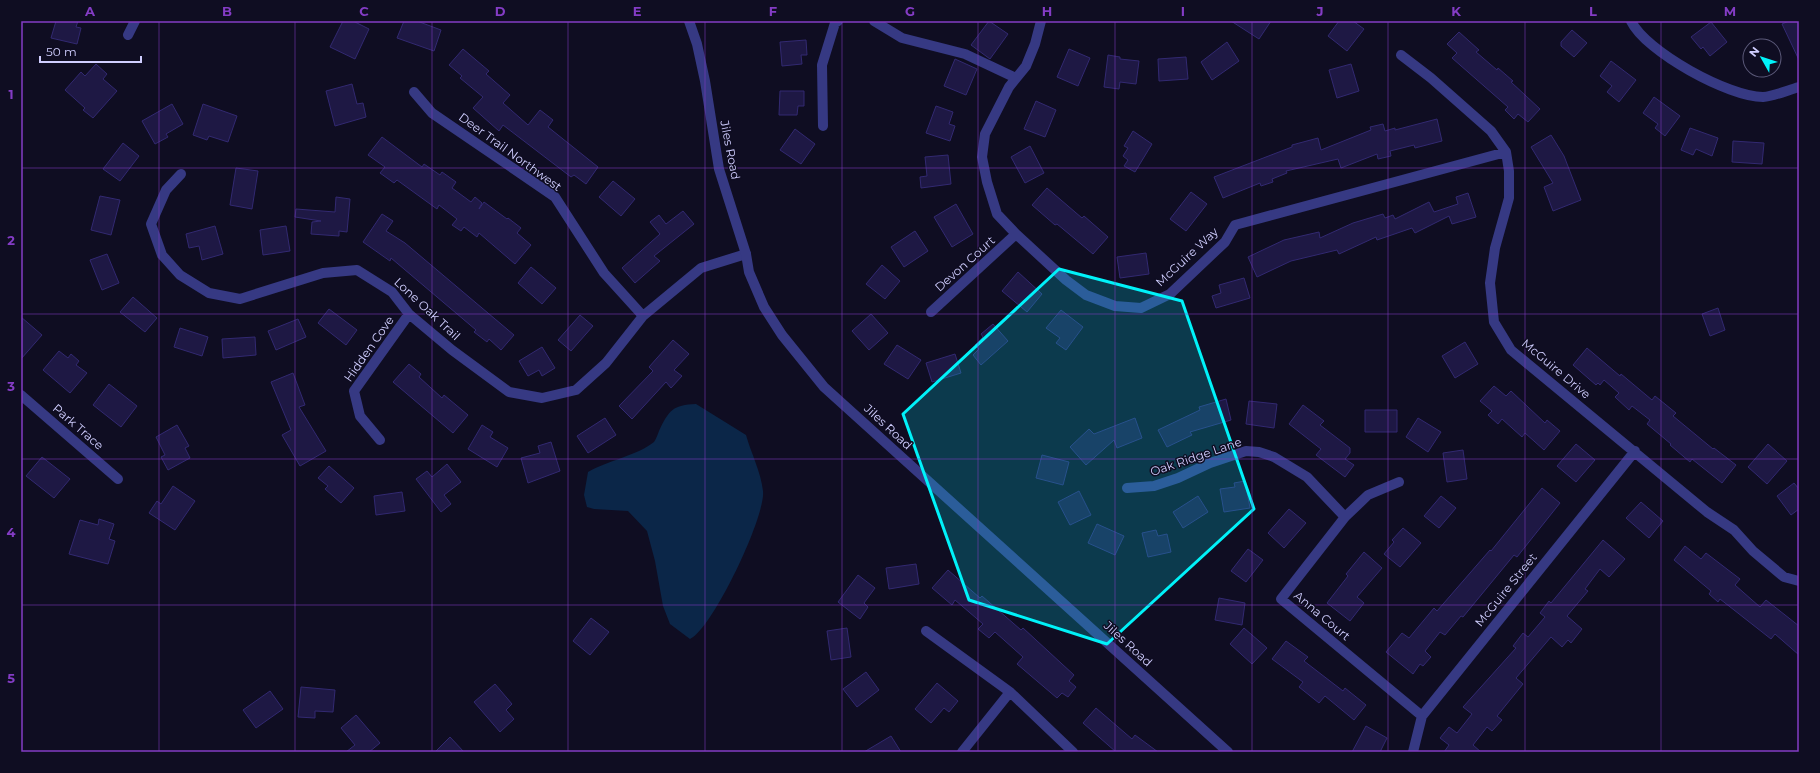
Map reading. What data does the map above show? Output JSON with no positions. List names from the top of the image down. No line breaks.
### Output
{"streets":{"street":["Jiles Road","Deer Trail Northwest","McGuire Way","Devon Court","Lone Oak Trail","Hidden Cove","McGuire Drive","Park Trace","Oak Ridge Lane","McGuire Street","Anna Court"]},"crossings":[["Jiles Road","Lone Oak Trail"],["Deer Trail Northwest","Lone Oak Trail"],["McGuire Way","Devon Court"],["McGuire Way","McGuire Drive"],["Lone Oak Trail","Hidden Cove"],["McGuire Drive","McGuire Street"],["Oak Ridge Lane","Anna Court"],["McGuire Street","Anna Court"]],"scale_bar":"50 m","north":"top left","grid":{"columns":["A","B","C","D","E","F","G","H","I","J","K","L","M"],"rows":["1","2","3","4","5"]}}
